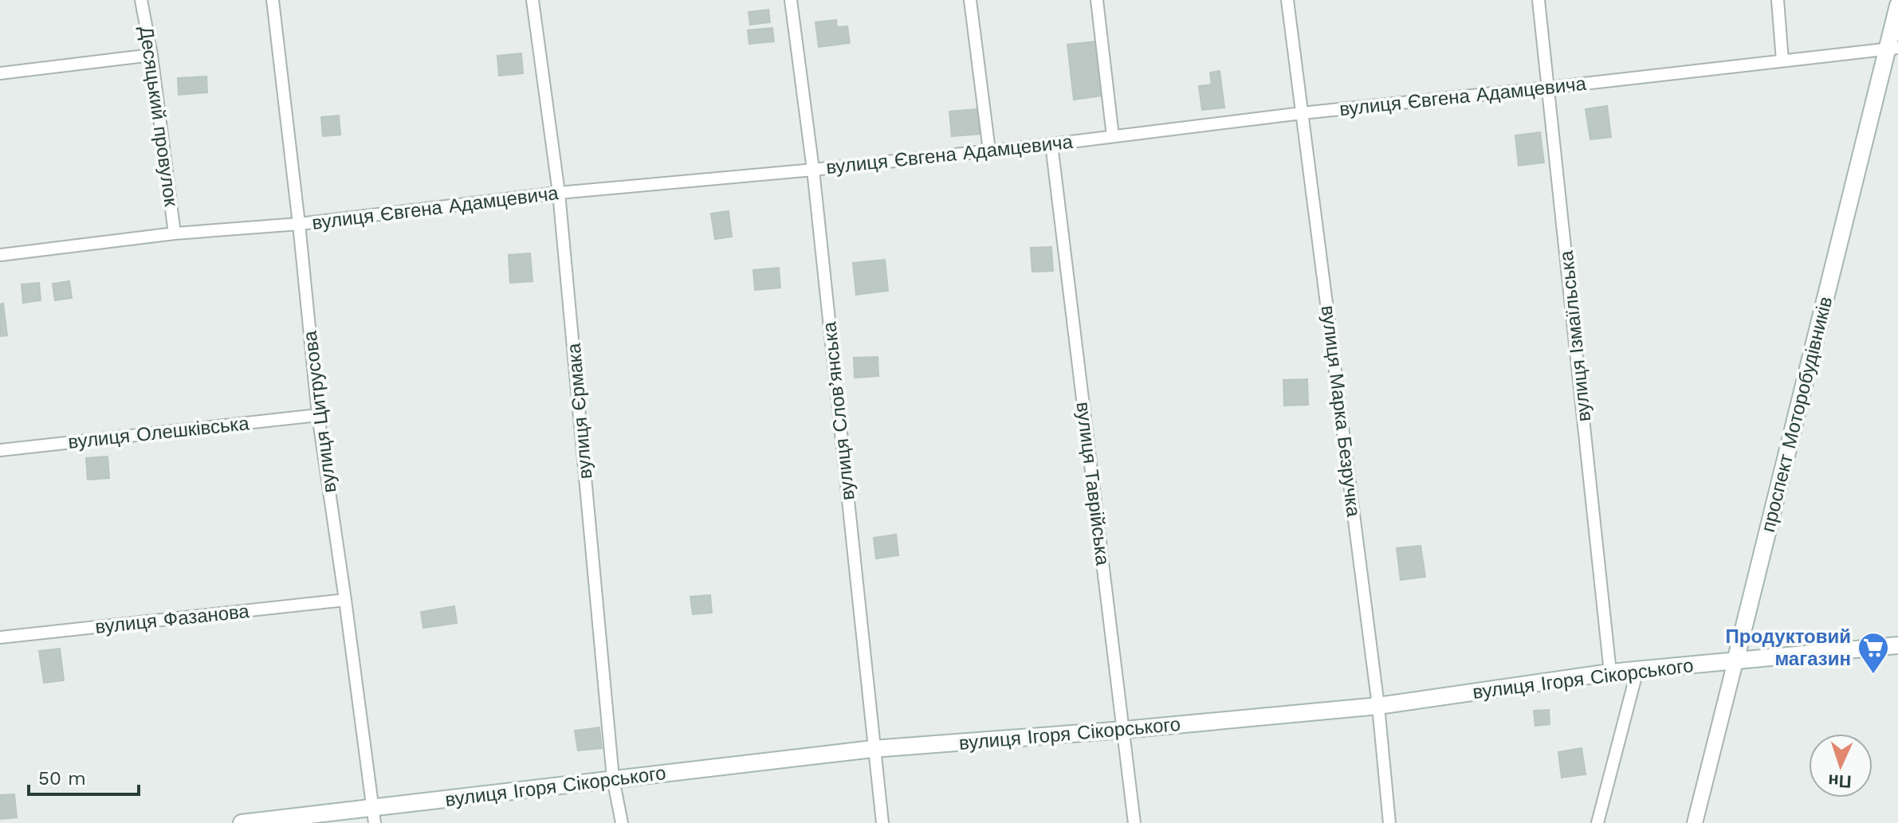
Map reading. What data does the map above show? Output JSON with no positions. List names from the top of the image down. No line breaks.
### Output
{"streets":{"main road":["проспект Моторобудівників","вулиця Ігоря Сікорського"],"street":["вулиця Євгена Адамцевича","Десяцький провулок","вулиця Ізмаїльська","вулиця Єрмака","вулиця Слов’янська","вулиця Марка Безручка","вулиця Цитрусова","вулиця Олешківська","вулиця Таврійська","вулиця Фазанова"]},"crossings":[["вулиця Євгена Адамцевича","Десяцький провулок"],["вулиця Євгена Адамцевича","вулиця Ізмаїльська"],["вулиця Євгена Адамцевича","вулиця Єрмака"],["вулиця Євгена Адамцевича","вулиця Слов’янська"],["вулиця Євгена Адамцевича","вулиця Марка Безручка"],["вулиця Євгена Адамцевича","вулиця Цитрусова"],["вулиця Євгена Адамцевича","проспект Моторобудівників"],["вулиця Євгена Адамцевича","вулиця Таврійська"],["вулиця Ізмаїльська","вулиця Ігоря Сікорського"],["вулиця Єрмака","вулиця Ігоря Сікорського"],["вулиця Слов’янська","вулиця Ігоря Сікорського"],["вулиця Марка Безручка","вулиця Ігоря Сікорського"],["вулиця Цитрусова","вулиця Олешківська"],["вулиця Цитрусова","вулиця Фазанова"],["вулиця Цитрусова","вулиця Ігоря Сікорського"],["проспект Моторобудівників","вулиця Ігоря Сікорського"],["вулиця Таврійська","вулиця Ігоря Сікорського"]],"places":{"supermarket":["Продуктовий магазин"]},"scale_bar":"50 m","north":"bottom"}
